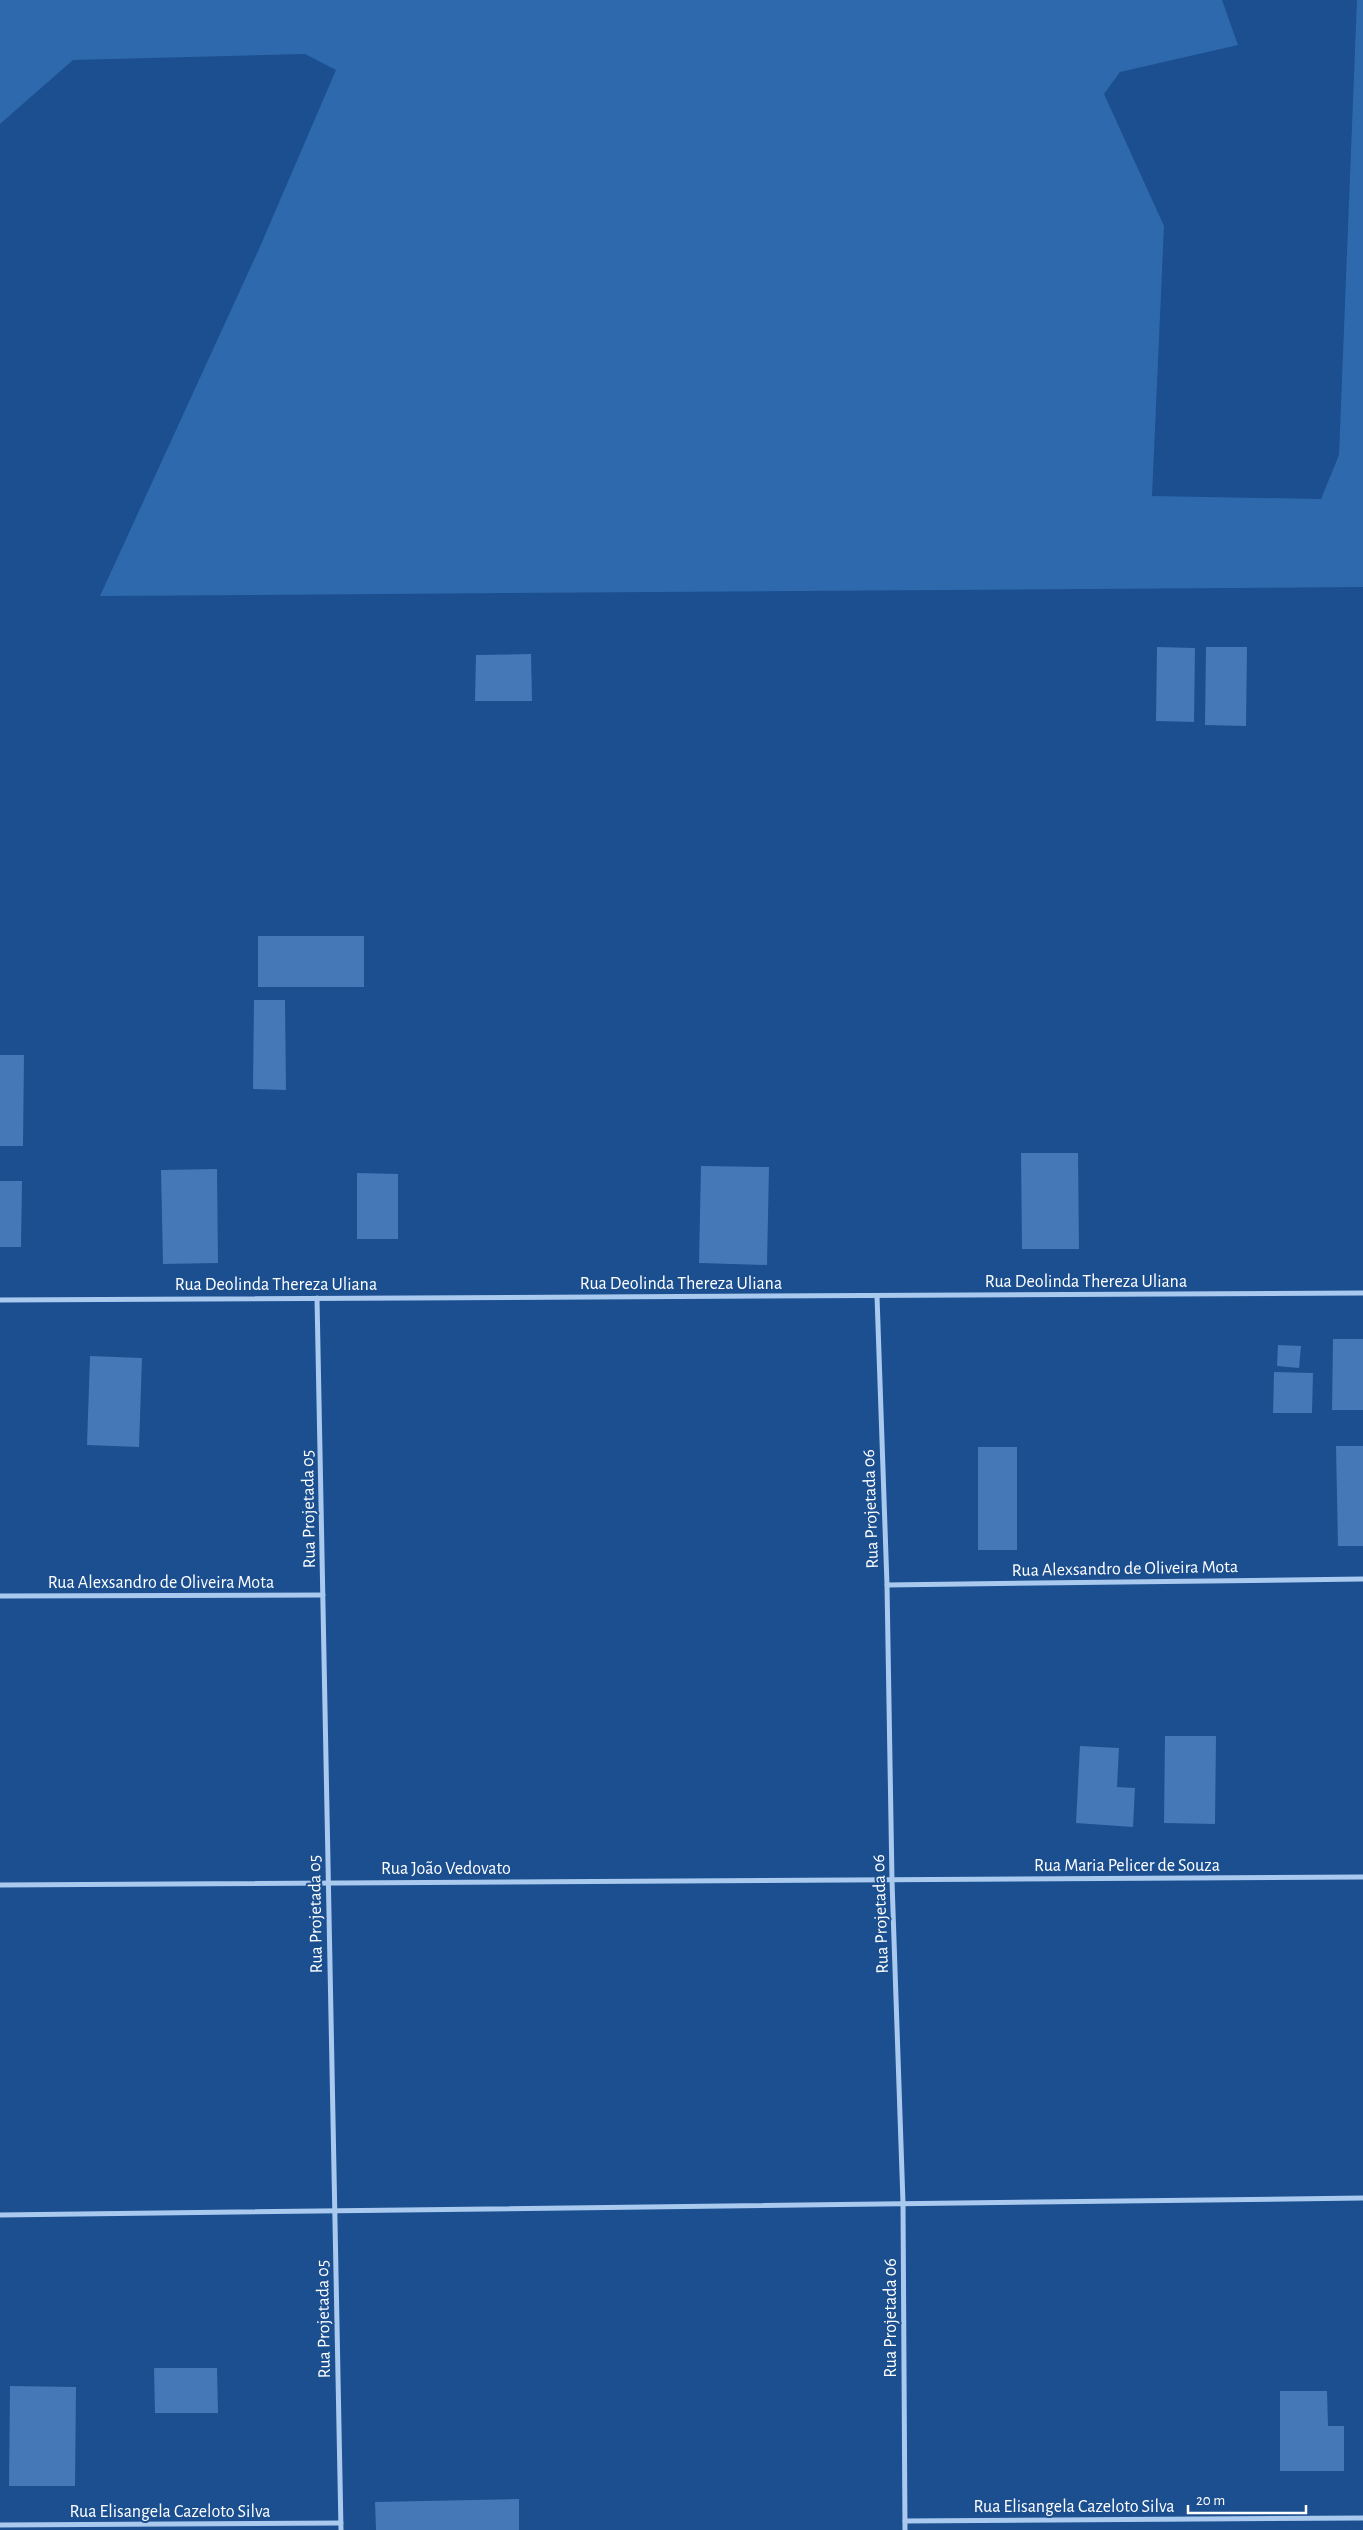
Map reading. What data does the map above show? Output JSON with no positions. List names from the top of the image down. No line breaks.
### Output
{"streets":{"street":["Rua Deolinda Thereza Uliana","Rua Projetada 05","Rua Projetada 06","Rua Alexsandro de Oliveira Mota","Rua Maria Pelicer de Souza","Rua João Vedovato","Rua Elisangela Cazeloto Silva"]},"crossings":[["Rua Deolinda Thereza Uliana","Rua Projetada 05"],["Rua Deolinda Thereza Uliana","Rua Projetada 06"],["Rua Projetada 05","Rua Alexsandro de Oliveira Mota"],["Rua Projetada 05","Rua João Vedovato"],["Rua Projetada 05","Rua Elisangela Cazeloto Silva"],["Rua Projetada 06","Rua Alexsandro de Oliveira Mota"],["Rua Projetada 06","Rua Maria Pelicer de Souza"],["Rua Projetada 06","Rua João Vedovato"],["Rua Projetada 06","Rua Elisangela Cazeloto Silva"],["Rua Maria Pelicer de Souza","Rua João Vedovato"]],"scale_bar":"20 m"}
